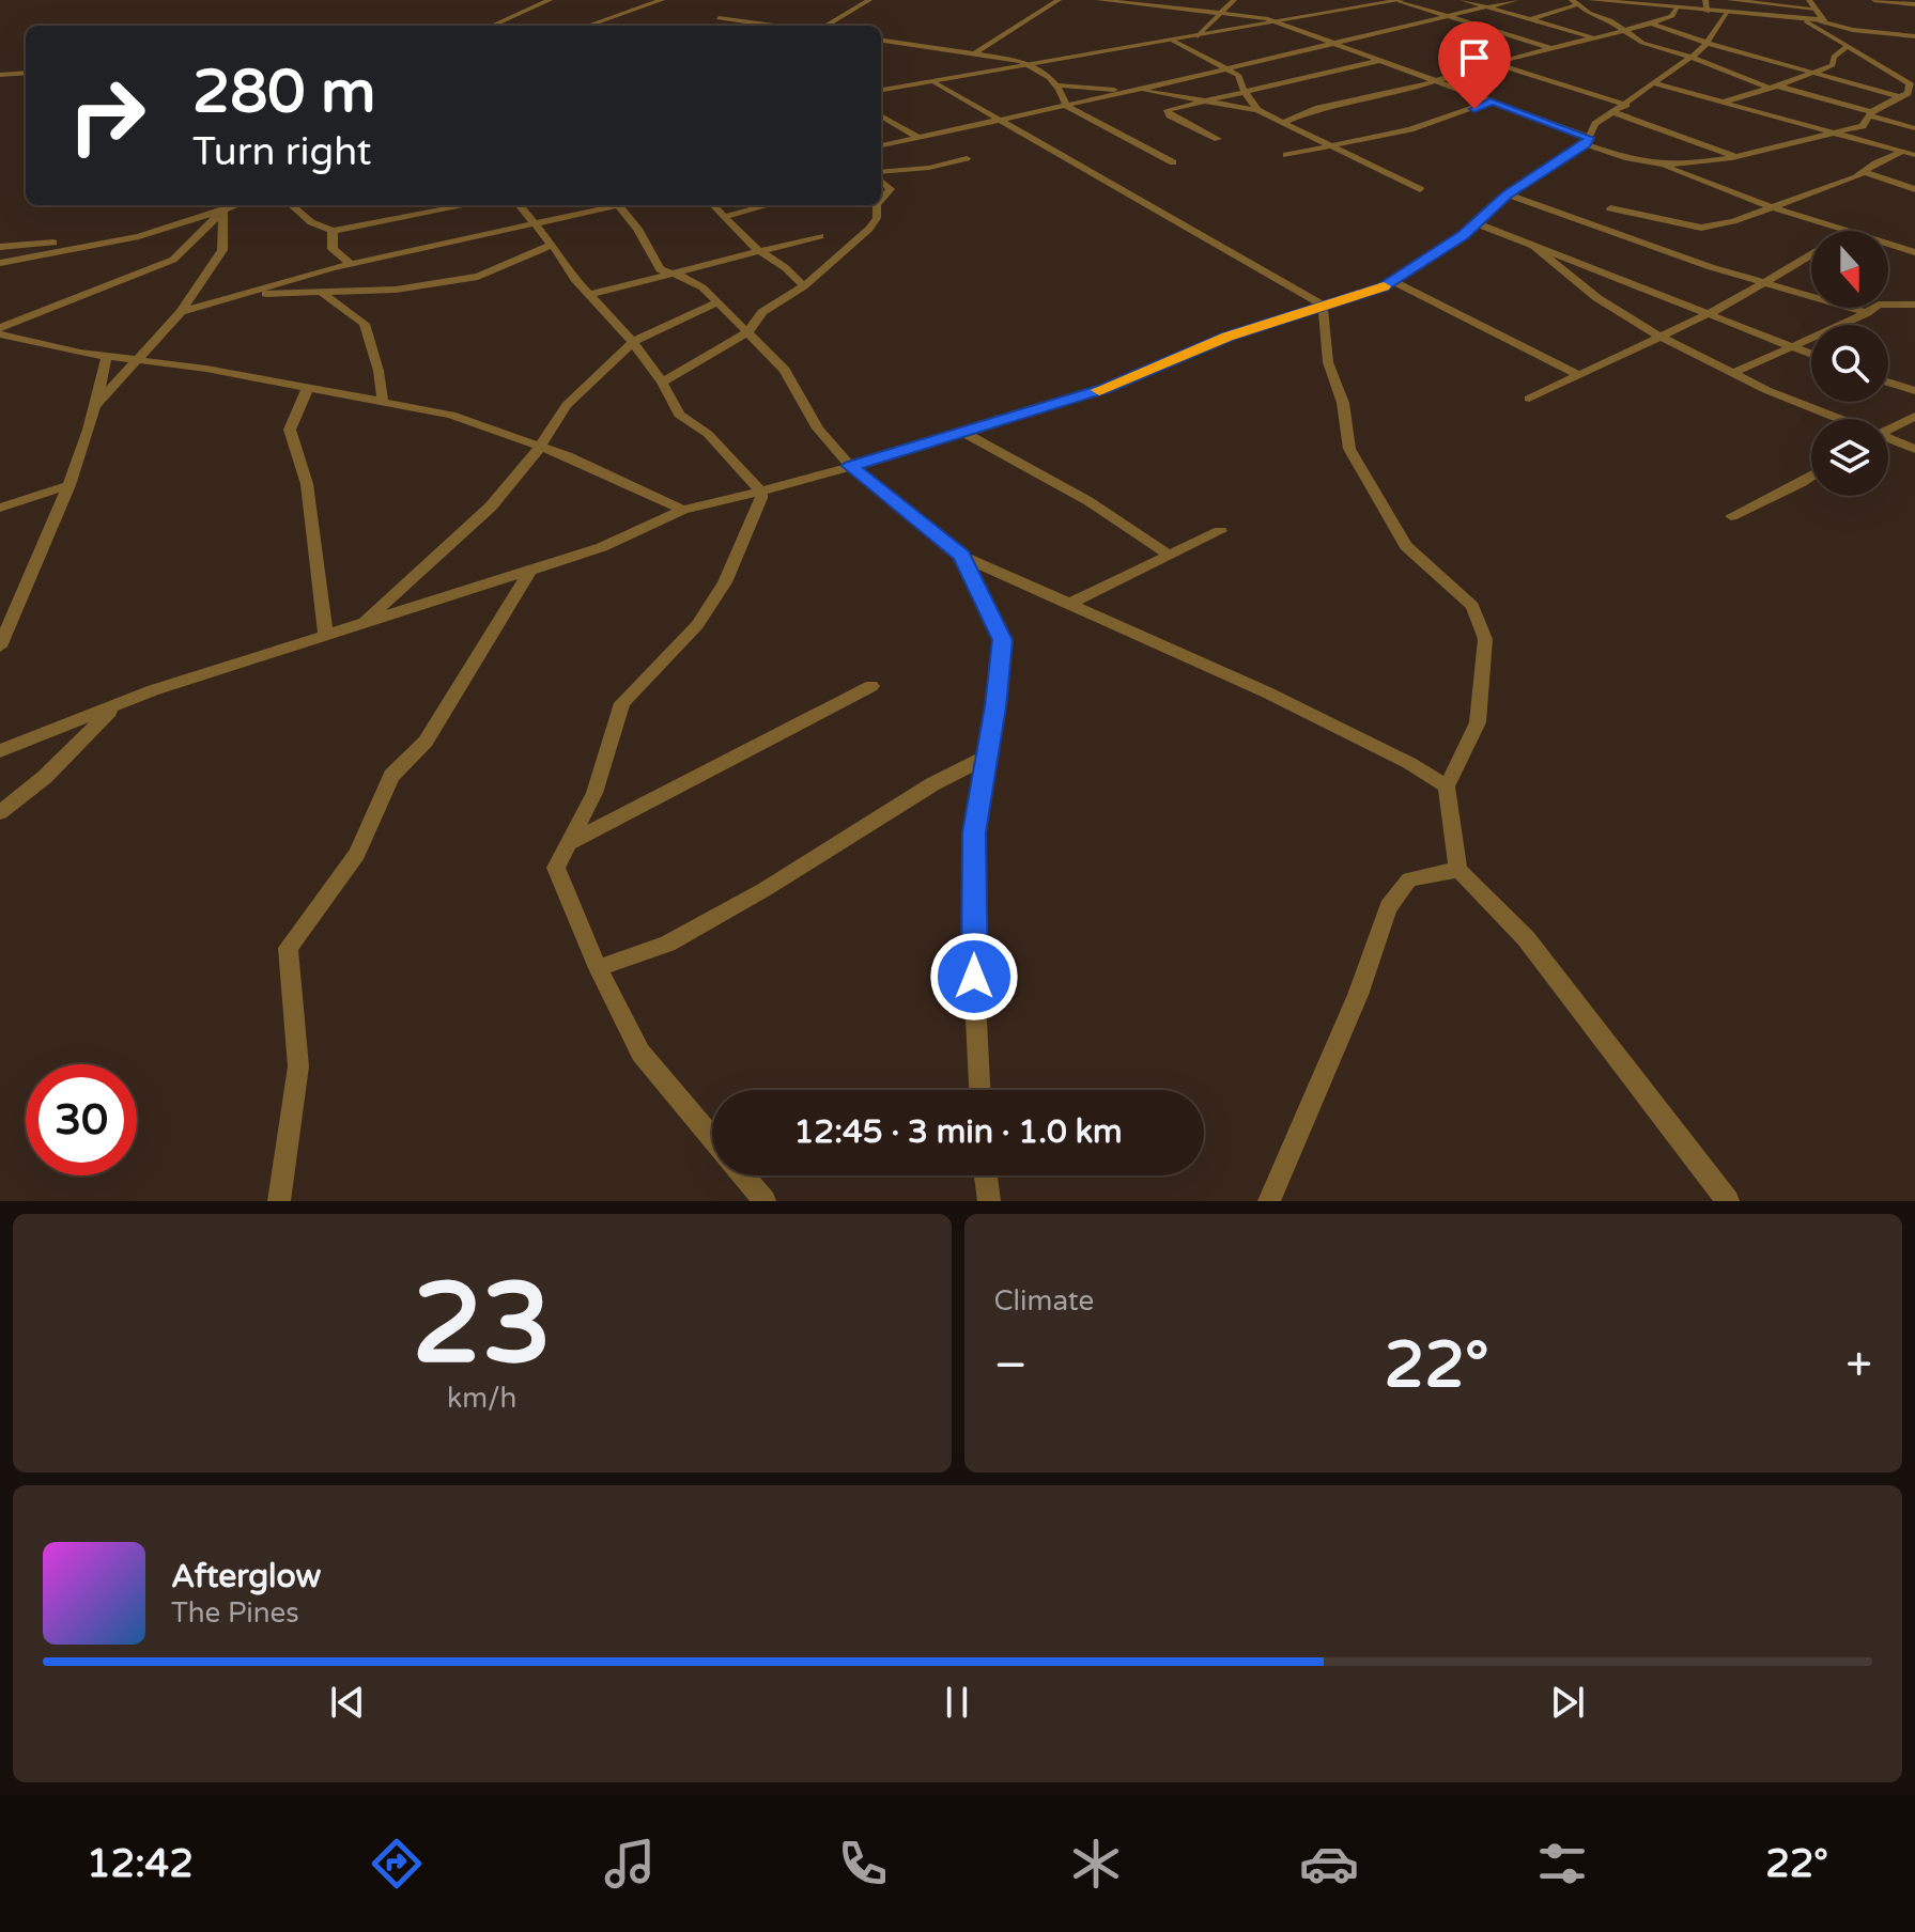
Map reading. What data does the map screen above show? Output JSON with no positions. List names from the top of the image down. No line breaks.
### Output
{"north":"bottom","page":{"turn":["280 m","Turn right"],"limit":"30","trip":"12:45 · 3 min · 1.0 km","tile":[["23","km/h"],"Climate"],"heat":["−","22°","+"],"song":["Afterglow","The Pines"],"tabs":["12:42","22°"]}}
